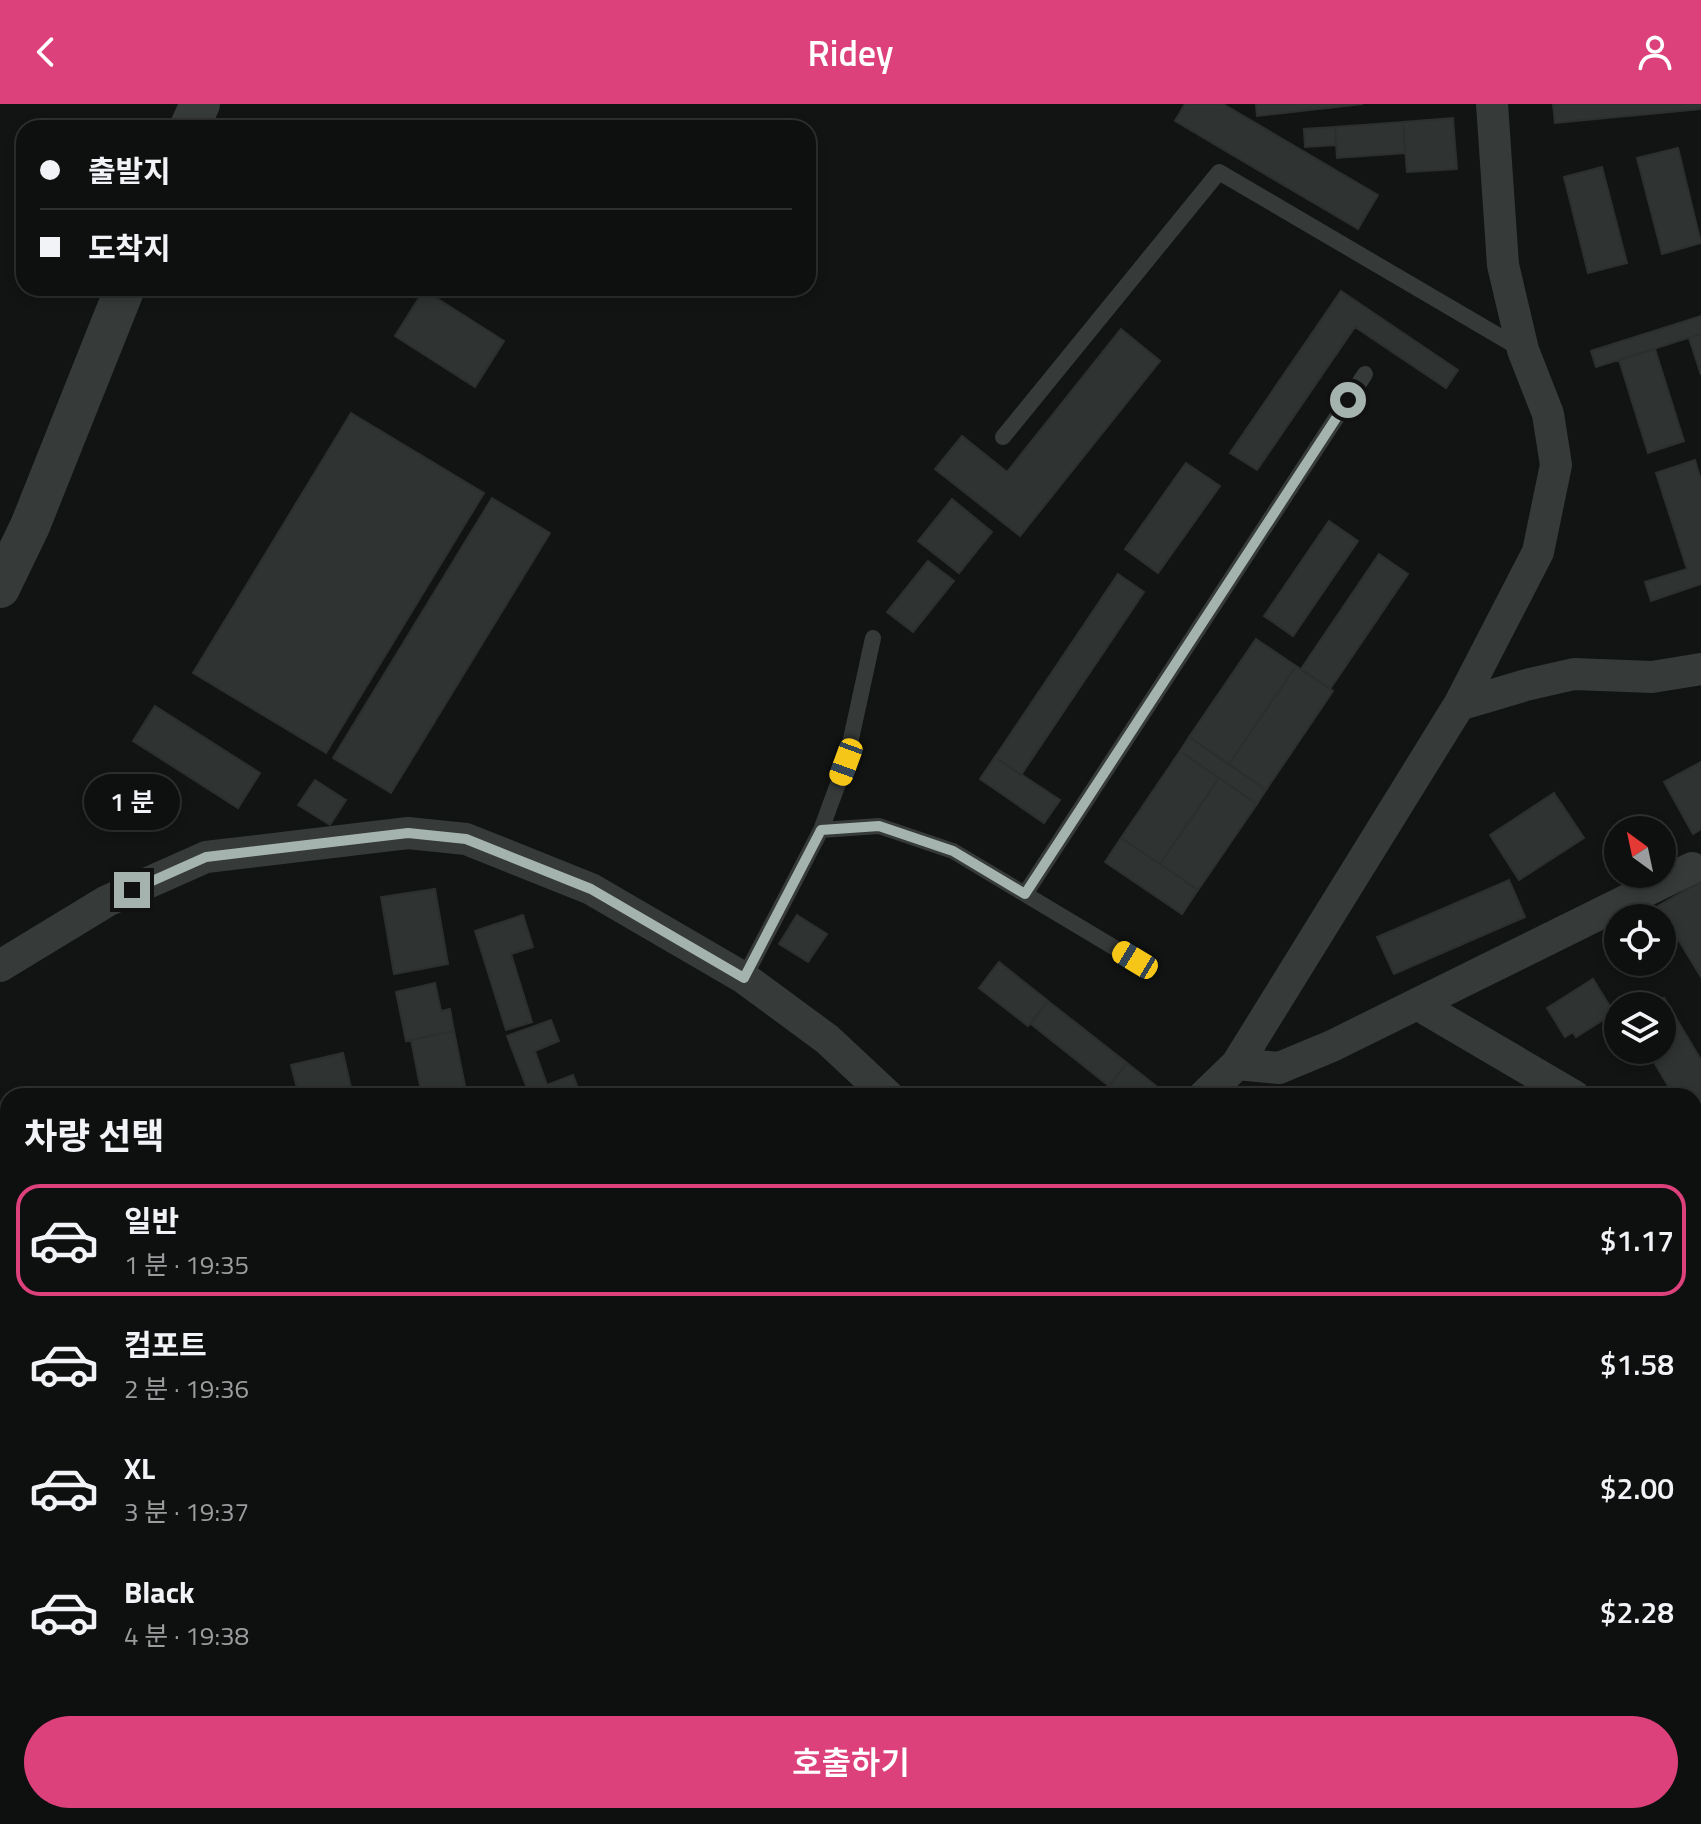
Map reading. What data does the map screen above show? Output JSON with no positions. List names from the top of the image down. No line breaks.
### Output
{"north":"top left","page":{"header":"Ridey","banner":["출발지","도착지"],"bubble":"1 분","heading":"차량 선택","list":[{"name":"일반","note":"1 분 · 19:35","value":"$1.17"},{"name":"컴포트","note":"2 분 · 19:36","value":"$1.58"},{"name":"XL","note":"3 분 · 19:37","value":"$2.00"},{"name":"Black","note":"4 분 · 19:38","value":"$2.28"}],"buttons":"호출하기"}}
